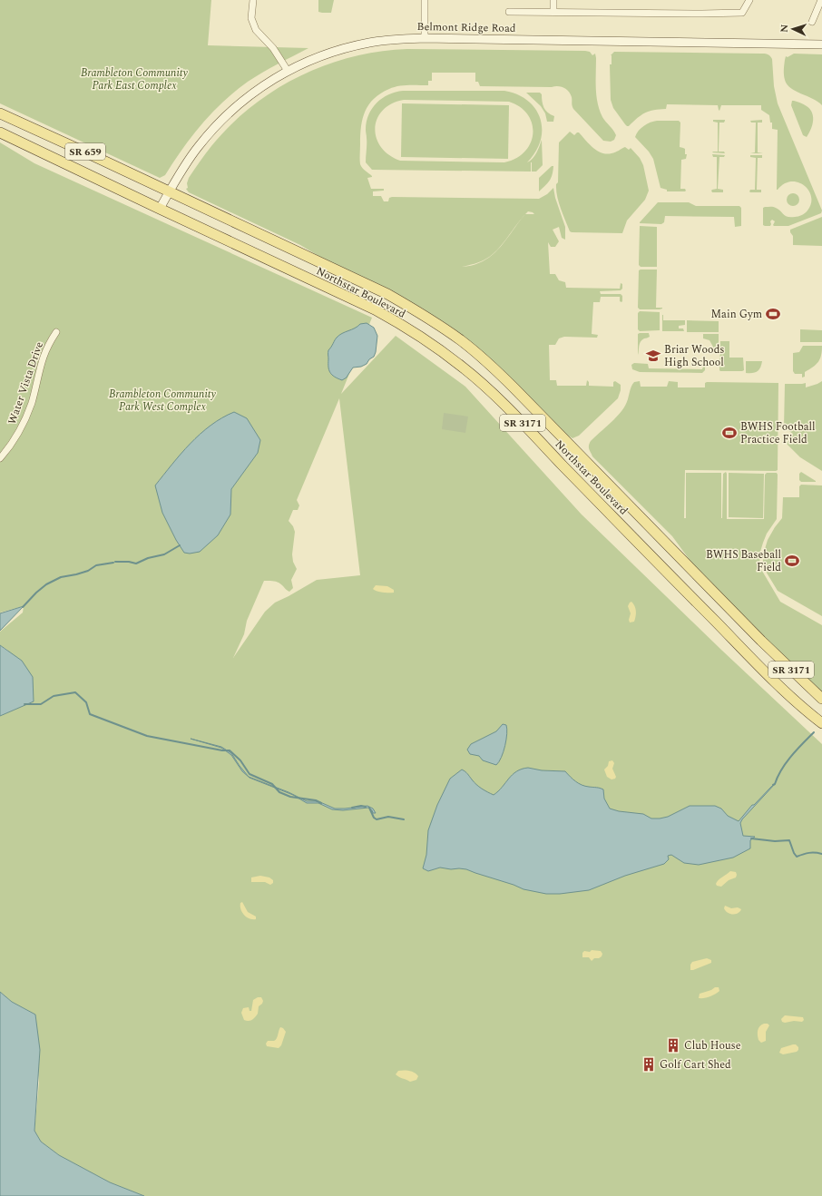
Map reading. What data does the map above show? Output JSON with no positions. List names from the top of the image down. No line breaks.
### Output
{"streets":{"main road":["Belmont Ridge Road","SR 659","Northstar Boulevard","SR 3171"],"street":["Water Vista Drive"]},"crossings":[["Belmont Ridge Road","SR 659"],["Belmont Ridge Road","Northstar Boulevard"],["SR 659","Northstar Boulevard"]],"parks":["Brambleton Community Park East Complex","Brambleton Community Park West Complex"],"places":{"sports":["Main Gym","BWHS Football Practice Field","BWHS Baseball Field"],"school or university":["Briar Woods High School"],"building":["Club House","Golf Cart Shed"]},"north":"left"}
